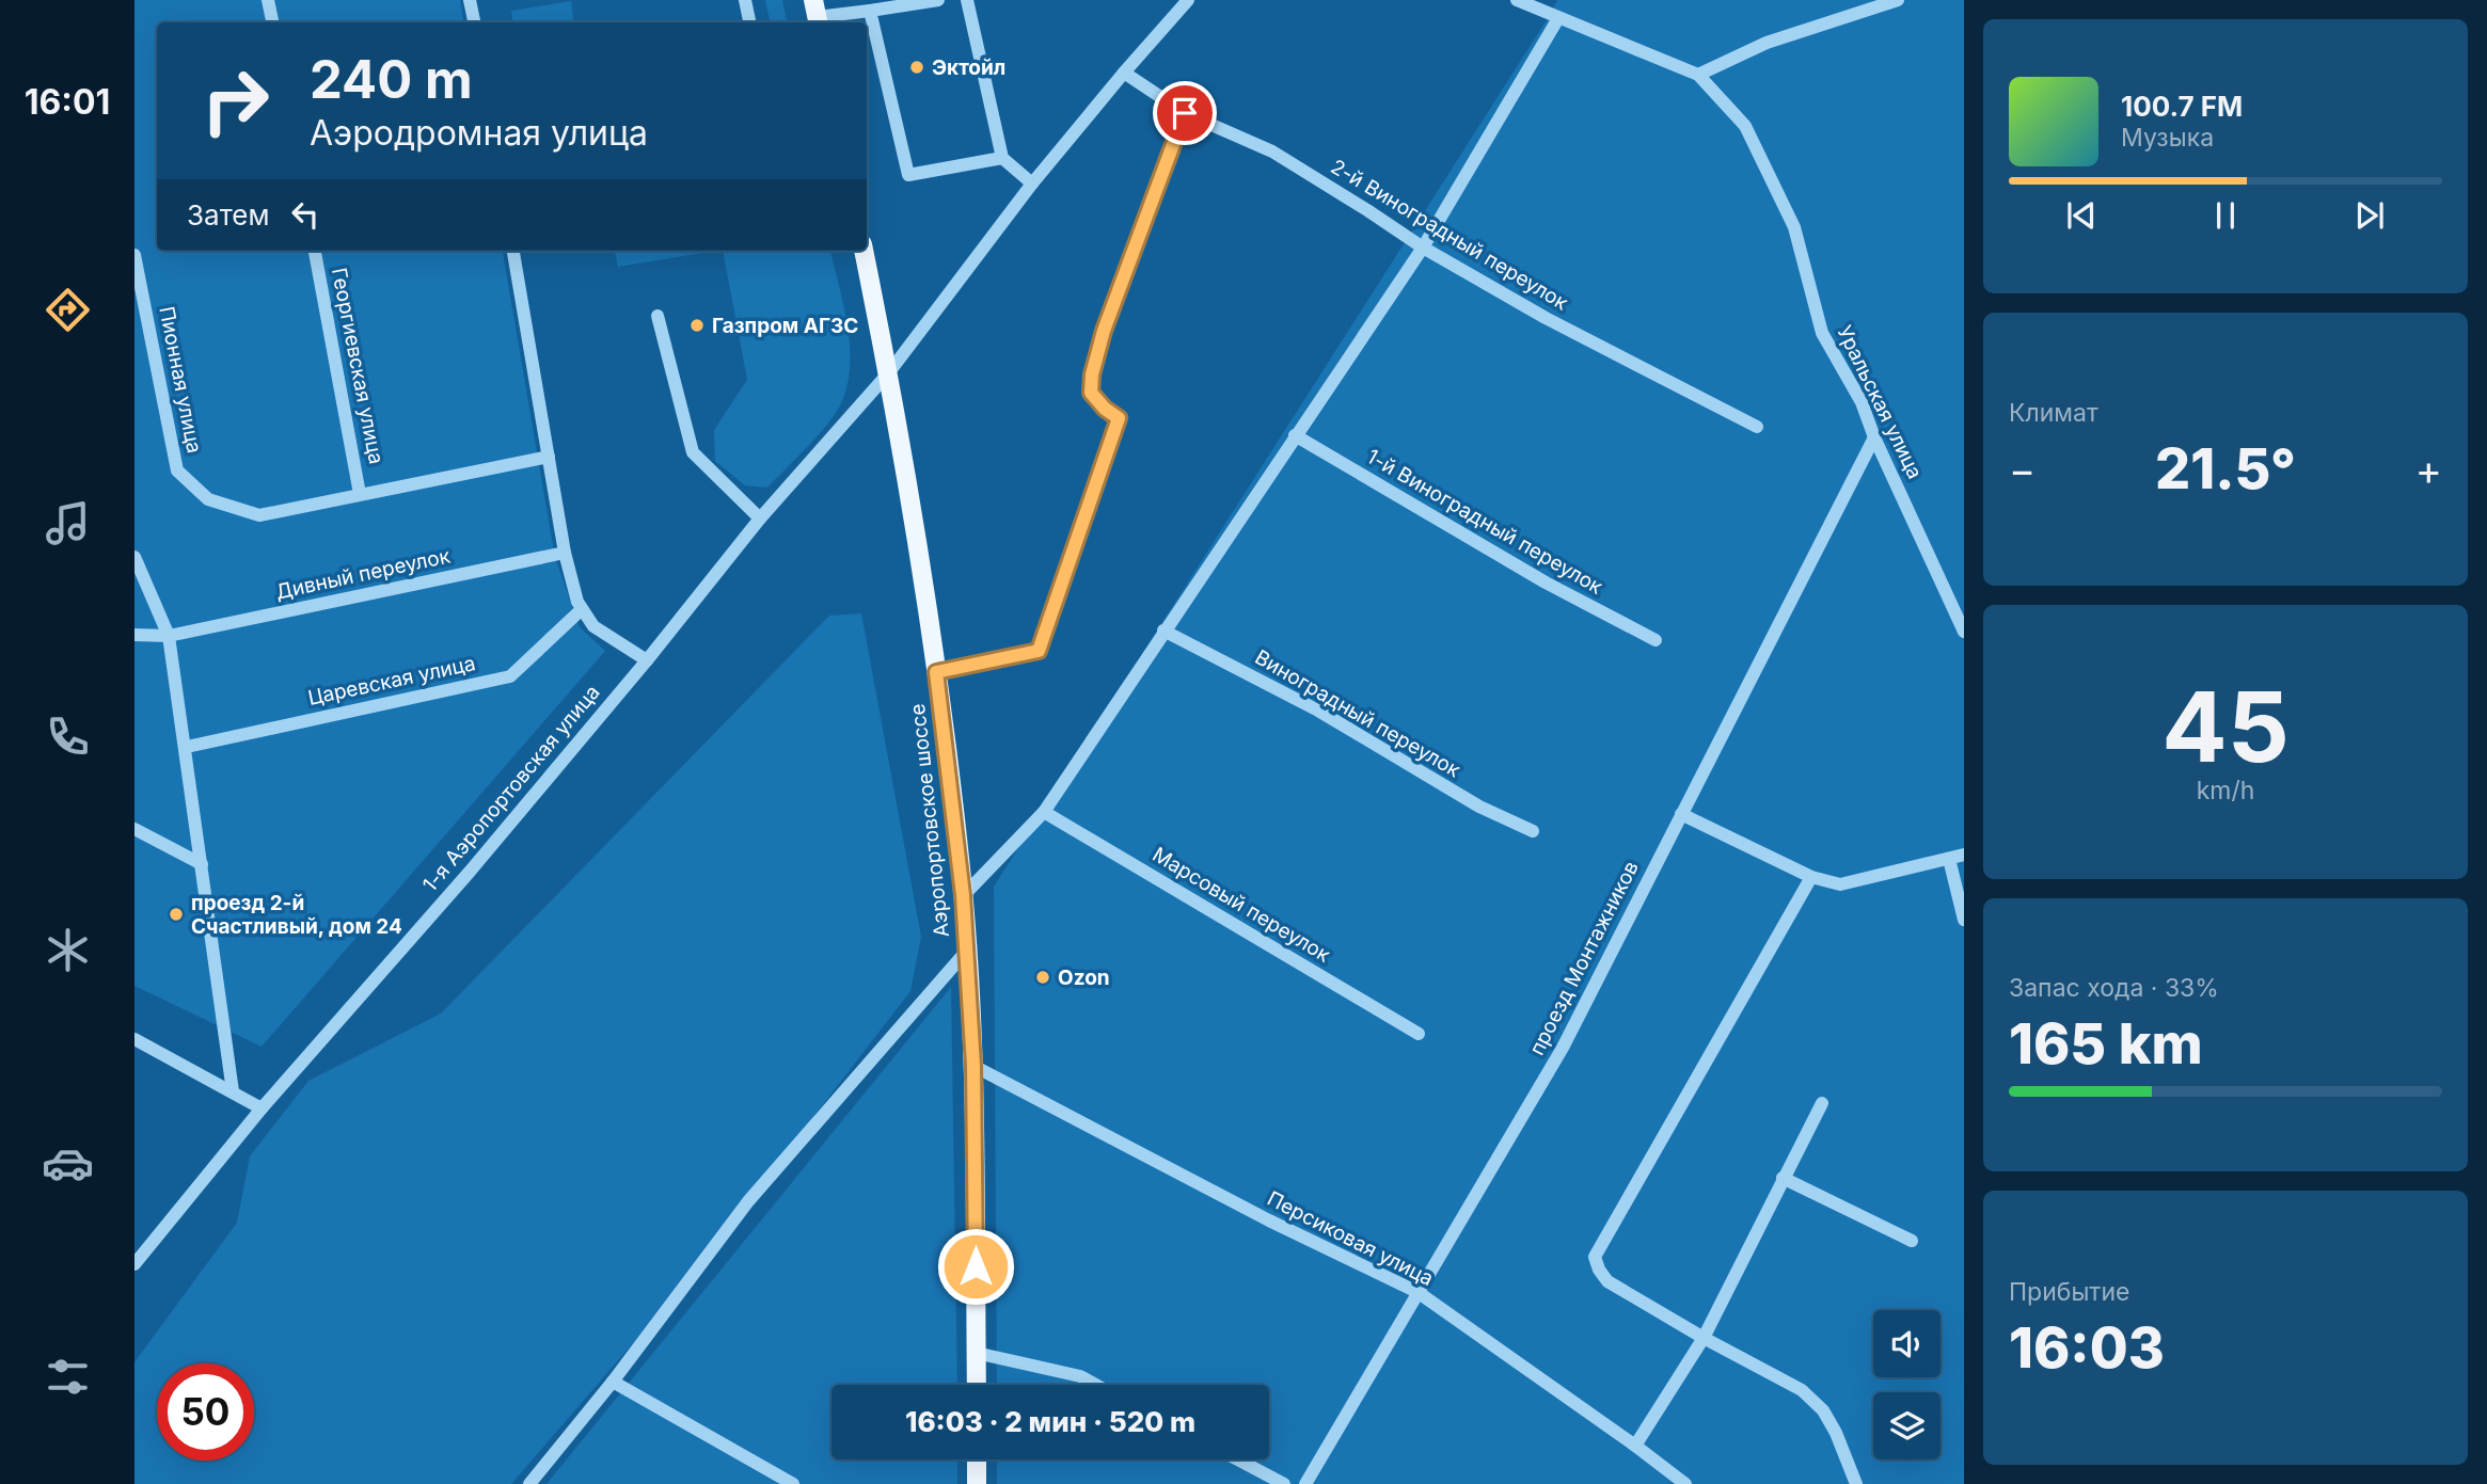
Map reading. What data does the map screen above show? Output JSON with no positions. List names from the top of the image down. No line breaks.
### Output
{"streets":{"main road":["Аэропортовское шоссе"],"street":["2-й Виноградный переулок","Георгиевская улица","Пионная улица","Уральская улица","1-й Виноградный переулок","Дивный переулок","Царевская улица","Виноградный переулок","1-я Аэропортовская улица","Марсовый переулок","проезд Монтажников","Персиковая улица"]},"crossings":[["2-й Виноградный переулок","1-я Аэропортовская улица"],["Георгиевская улица","Пионная улица"],["Уральская улица","проезд Монтажников"],["1-я Аэропортовская улица","Аэропортовское шоссе"],["Аэропортовское шоссе","Персиковая улица"],["проезд Монтажников","Персиковая улица"]],"places":["Эктойл","Газпром АГЗС","проезд 2-й Счастливый, дом 24","Ozon"],"page":{"tabs":"16:01","turn":["240 m","Аэродромная улица"],"song":["100.7 FM","Музыка"],"then":"Затем","tile":["Климат",["45","km/h"],["Запас хода · 33%","165 km"],["Прибытие","16:03"]],"heat":["−","21.5°","+"],"limit":"50","trip":"16:03 · 2 мин · 520 m"}}
